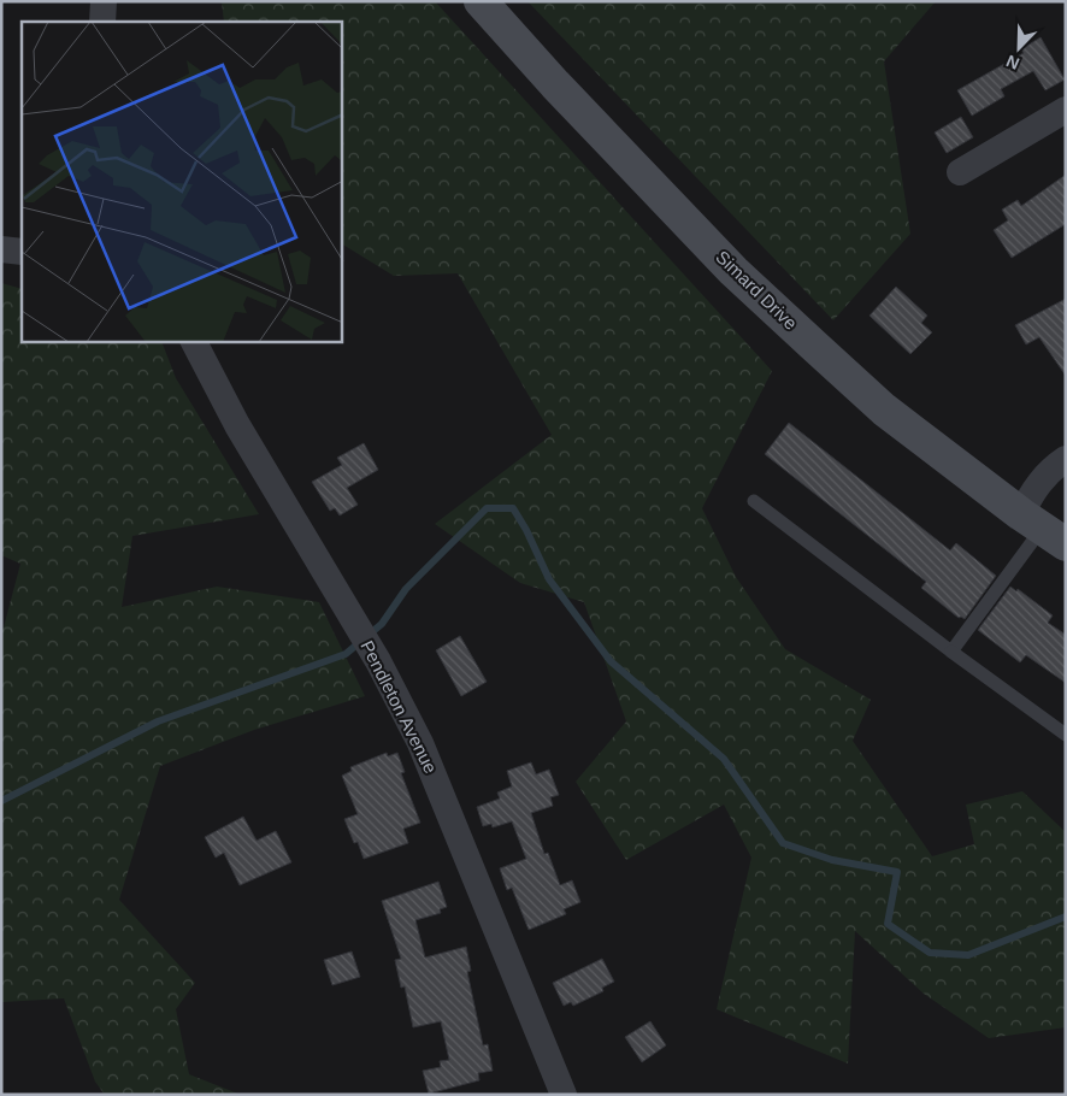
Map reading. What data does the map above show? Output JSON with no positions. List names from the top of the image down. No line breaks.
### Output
{"streets":{"street":["Simard Drive","Pendleton Avenue"]},"north":"bottom left"}
